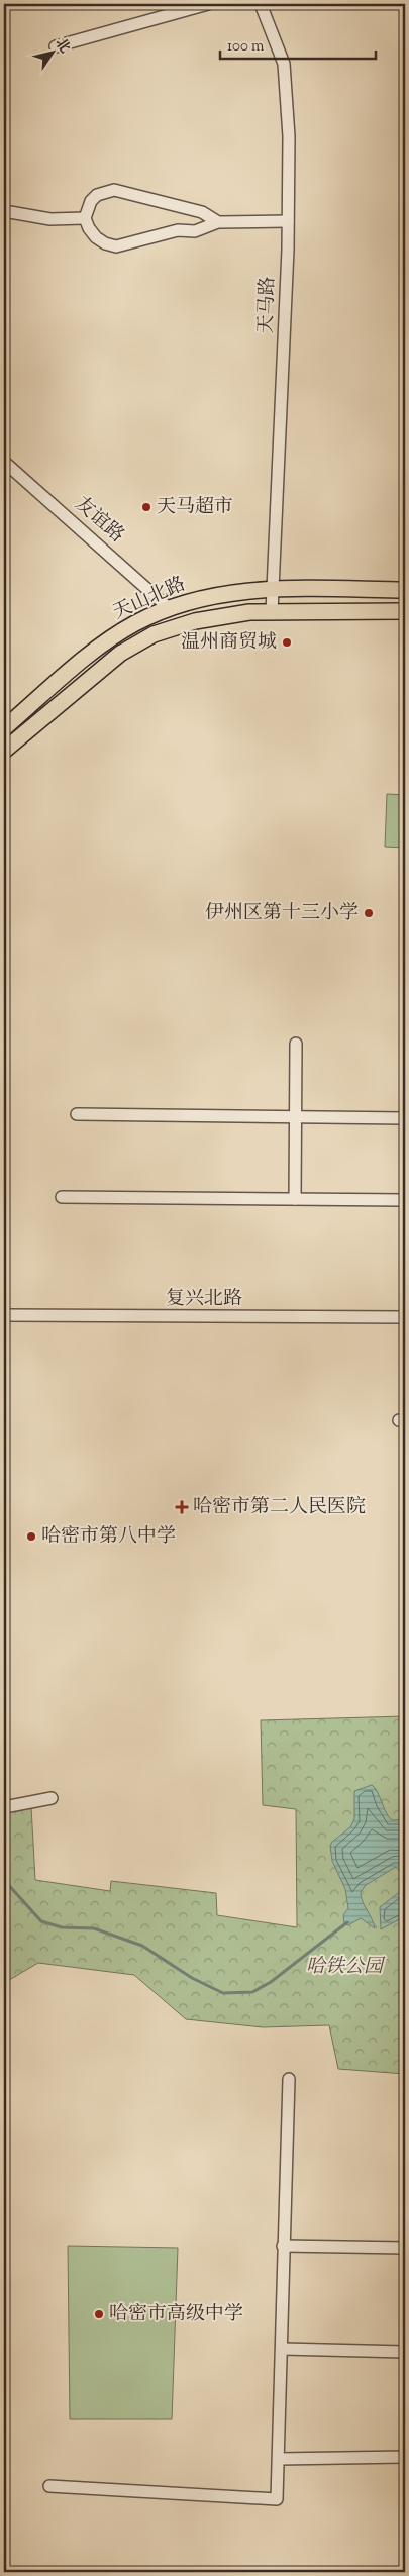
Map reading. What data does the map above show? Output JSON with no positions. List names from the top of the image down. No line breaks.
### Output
{"streets":{"main road":["天山北路"],"street":["天马路","友谊路","复兴北路"]},"crossings":[["天马路","天山北路"],["友谊路","天山北路"]],"parks":["哈铁公园"],"places":{"other":["天马超市","温州商贸城","伊州区第十三小学","哈密市第八中学","哈密市高级中学"],"health":["哈密市第二人民医院"]},"scale_bar":"100 m","north":"top right"}
